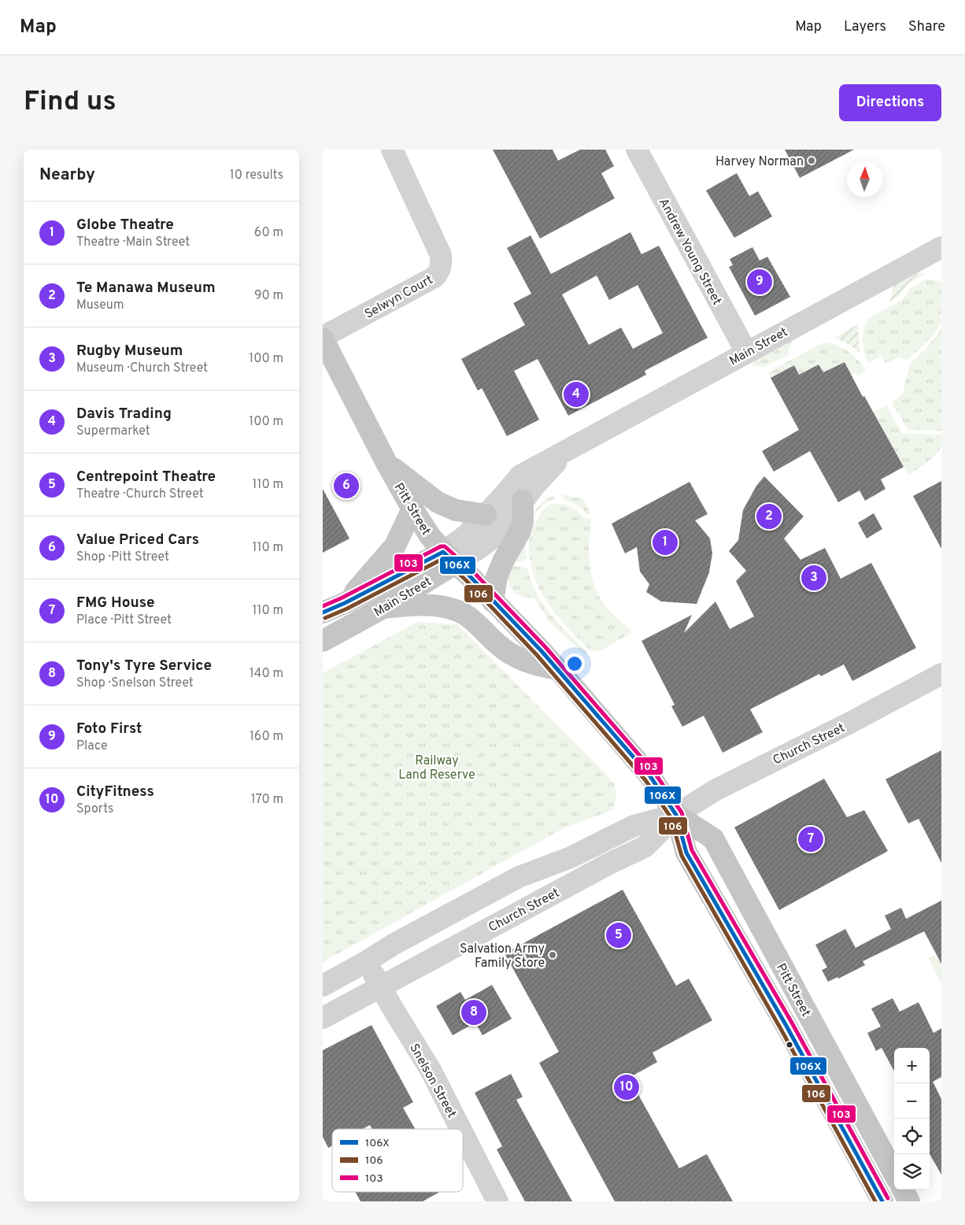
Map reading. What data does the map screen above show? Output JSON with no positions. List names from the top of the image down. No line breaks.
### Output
{"streets":{"main road":["Main Street","Pitt Street"],"street":["Andrew Young Street","Selwyn Court","Church Street","Snelson Street"]},"crossings":[["Andrew Young Street","Main Street"],["Selwyn Court","Pitt Street"],["Main Street","Pitt Street"],["Pitt Street","Church Street"],["Church Street","Snelson Street"]],"parks":["Railway Land Reserve"],"places":["Harvey Norman","Salvation Army Family Store"],"lines":["transit line 103","transit line 106X","transit line 106"],"legend":["106X","106","103"],"north":"top","page":{"header":"Map","nav":["Map","Layers","Share"],"buttons":"Directions","title":"Find us","heading":["Nearby","10 results"],"list":[{"mark":"1","name":"Globe Theatre","note":"Theatre · Main Street","value":"60 m"},{"mark":"2","name":"Te Manawa Museum","note":"Museum","value":"90 m"},{"mark":"3","name":"Rugby Museum","note":"Museum · Church Street","value":"100 m"},{"mark":"4","name":"Davis Trading","note":"Supermarket","value":"100 m"},{"mark":"5","name":"Centrepoint Theatre","note":"Theatre · Church Street","value":"110 m"},{"mark":"6","name":"Value Priced Cars","note":"Shop · Pitt Street","value":"110 m"},{"mark":"7","name":"FMG House","note":"Place · Pitt Street","value":"110 m"},{"mark":"8","name":"Tony's Tyre Service","note":"Shop · Snelson Street","value":"140 m"},{"mark":"9","name":"Foto First","note":"Place","value":"160 m"},{"mark":"10","name":"CityFitness","note":"Sports","value":"170 m"}],"pins":["9","4","6","2","1","3","7","5","8","10"],"map_buttons":["+","−"]}}
